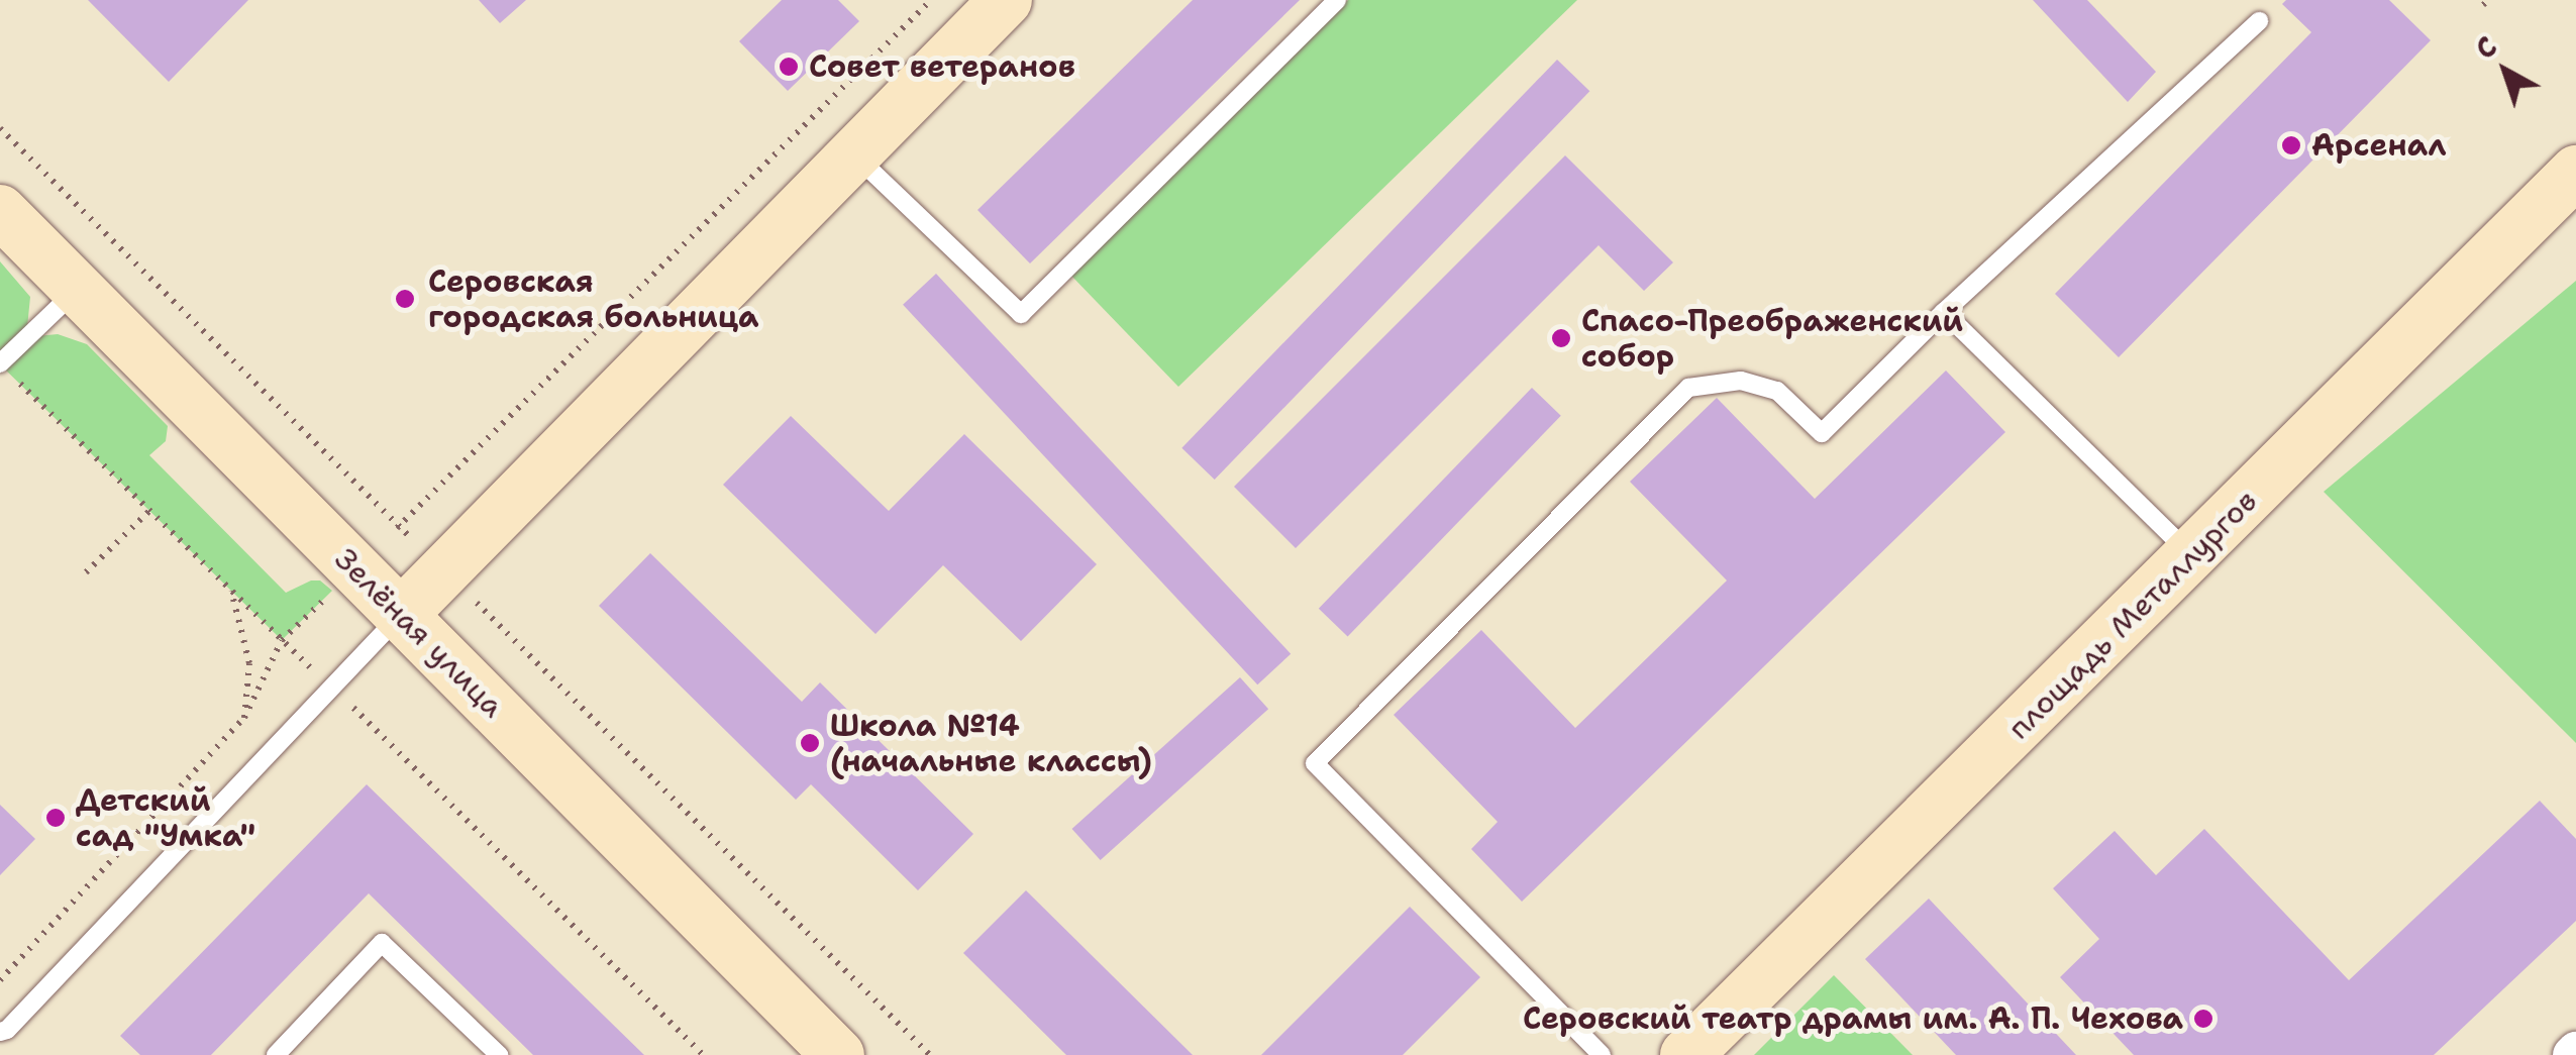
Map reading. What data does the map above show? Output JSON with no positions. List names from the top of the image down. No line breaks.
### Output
{"streets":{"street":["площадь Металлургов","Зелёная улица"]},"places":["Совет ветеранов","Арсенал","Серовская городская больница","Спасо-Преображенский собор","Школа №14 (начальные классы)","Детский сад \"Умка\"","Серовский театр драмы им. А. П. Чехова"],"north":"top left"}
